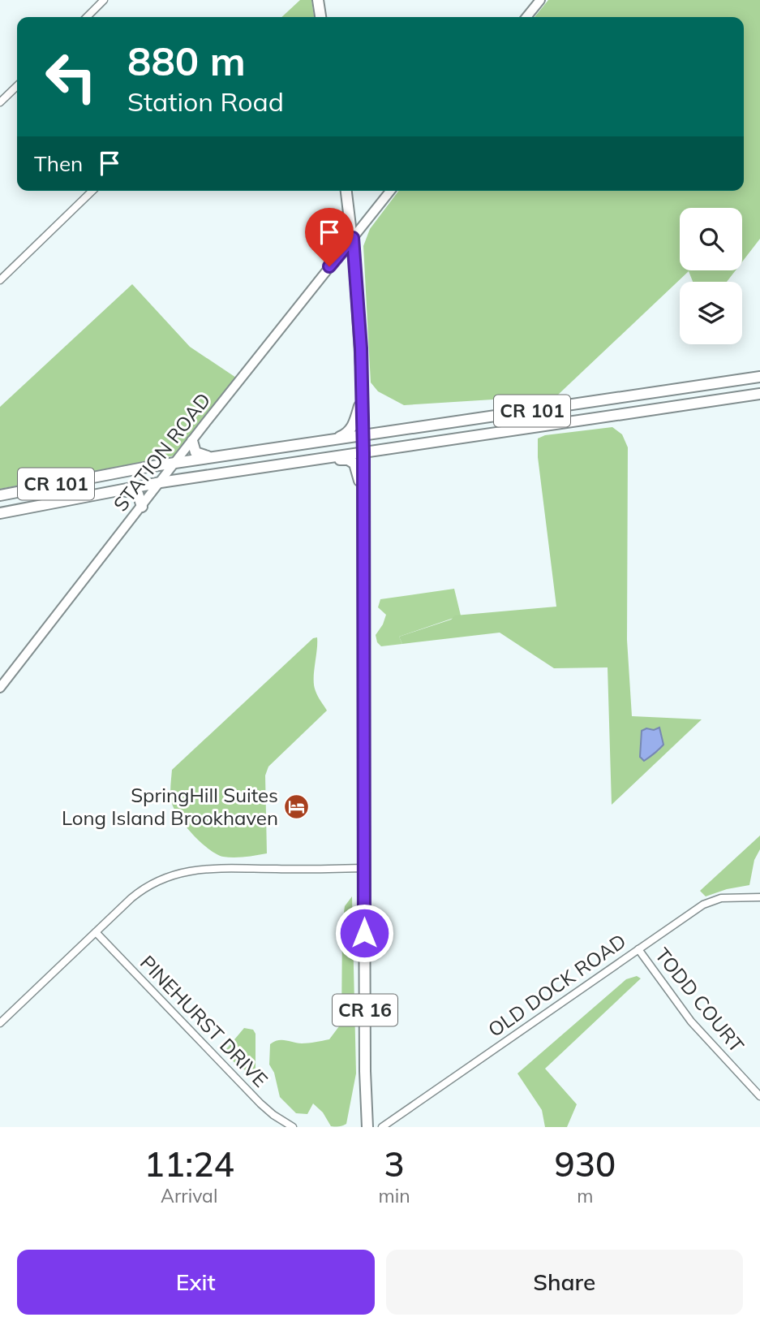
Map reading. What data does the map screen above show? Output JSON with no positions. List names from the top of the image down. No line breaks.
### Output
{"streets":{"main road":["CR 101","STATION ROAD","CR 16"],"street":["OLD DOCK ROAD","TODD COURT","PINEHURST DRIVE"]},"crossings":[["CR 101","STATION ROAD"],["CR 101","CR 16"],["STATION ROAD","CR 16"],["OLD DOCK ROAD","TODD COURT"]],"places":{"hotel":["SpringHill Suites Long Island Brookhaven"]},"page":{"turn":["880 m","Station Road"],"then":"Then","eta":["11:24","Arrival","3","min","930","m"],"buttons":["Exit","Share"]}}
